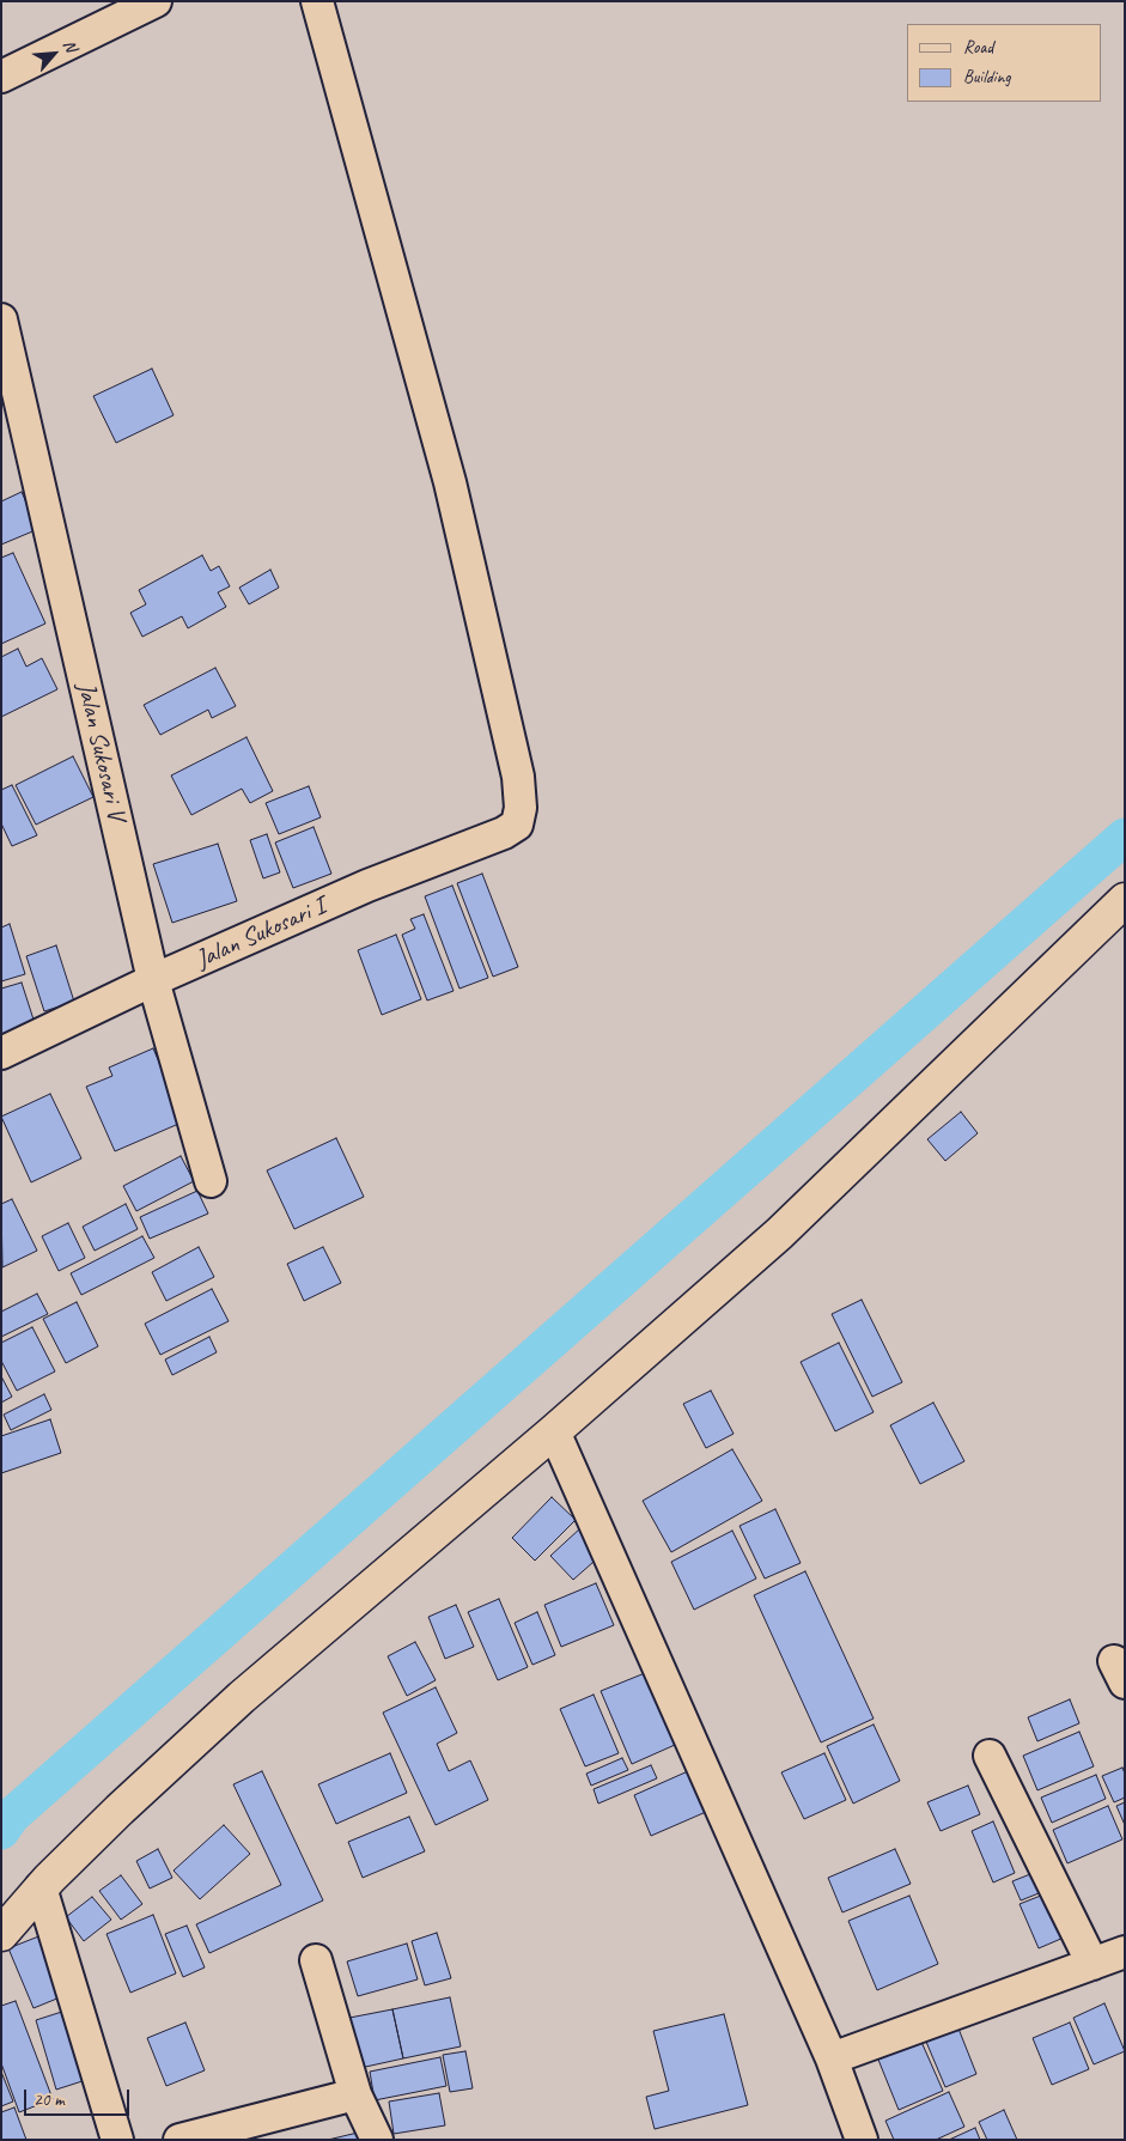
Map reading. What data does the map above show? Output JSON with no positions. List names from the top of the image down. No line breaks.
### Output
{"streets":{"street":["Jalan Sukosari V","Jalan Sukosari I"]},"crossings":[["Jalan Sukosari V","Jalan Sukosari I"]],"legend":["Road","Building"],"scale_bar":"20 m","north":"top right"}
